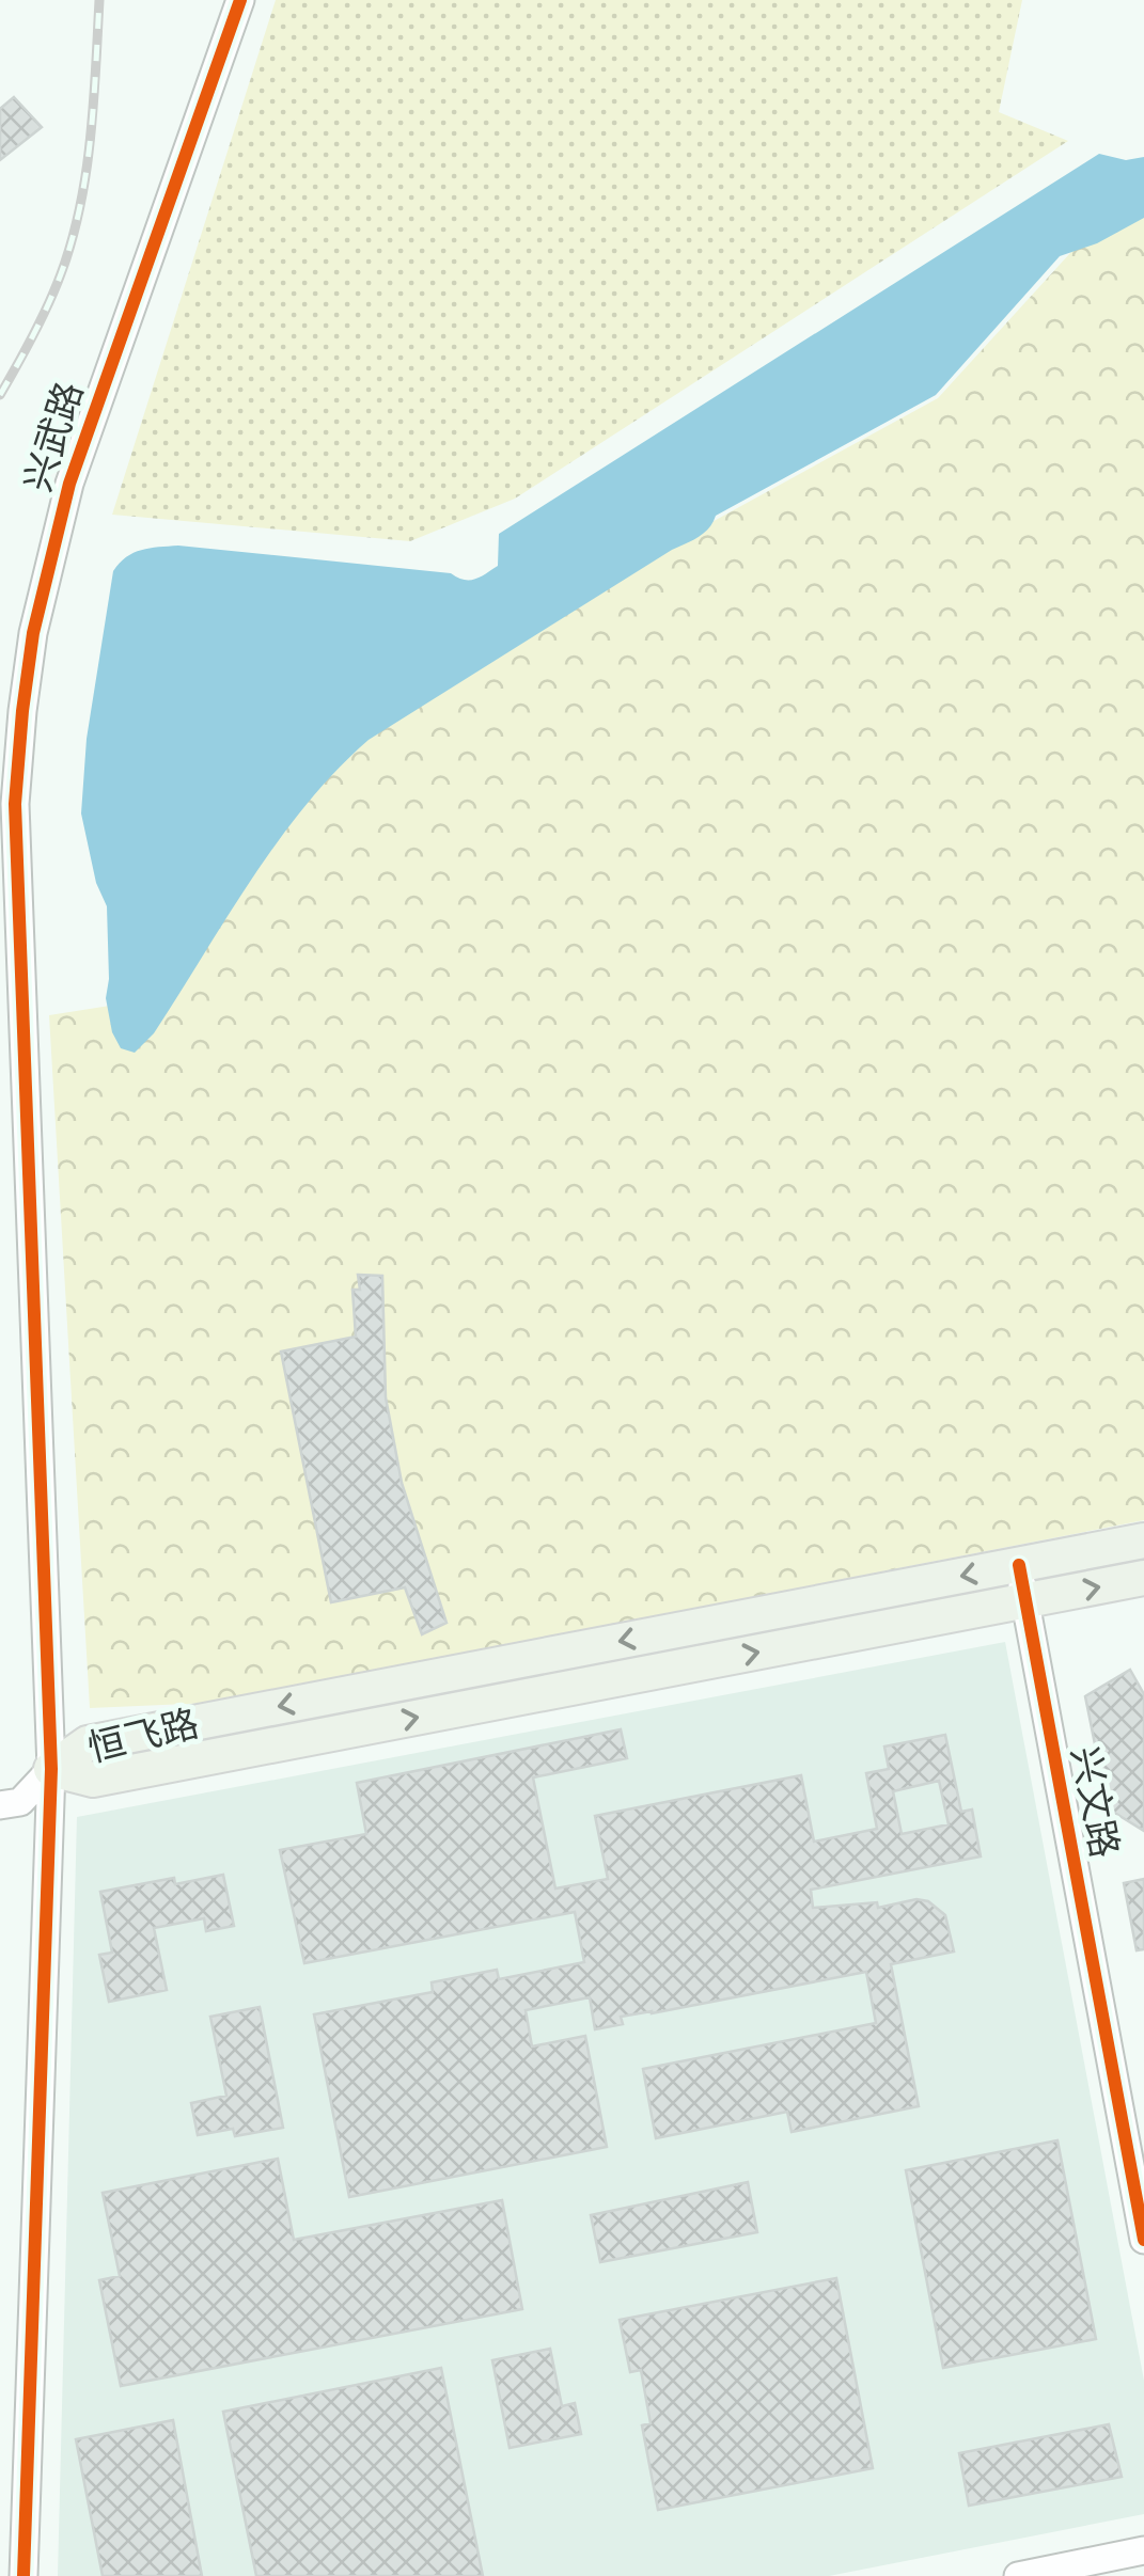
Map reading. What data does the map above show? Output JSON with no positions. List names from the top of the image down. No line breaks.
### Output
{"streets":{"main road":["恒飞路"],"street":["兴武路","兴文路"]},"crossings":[["兴武路","恒飞路"],["恒飞路","兴文路"]]}
